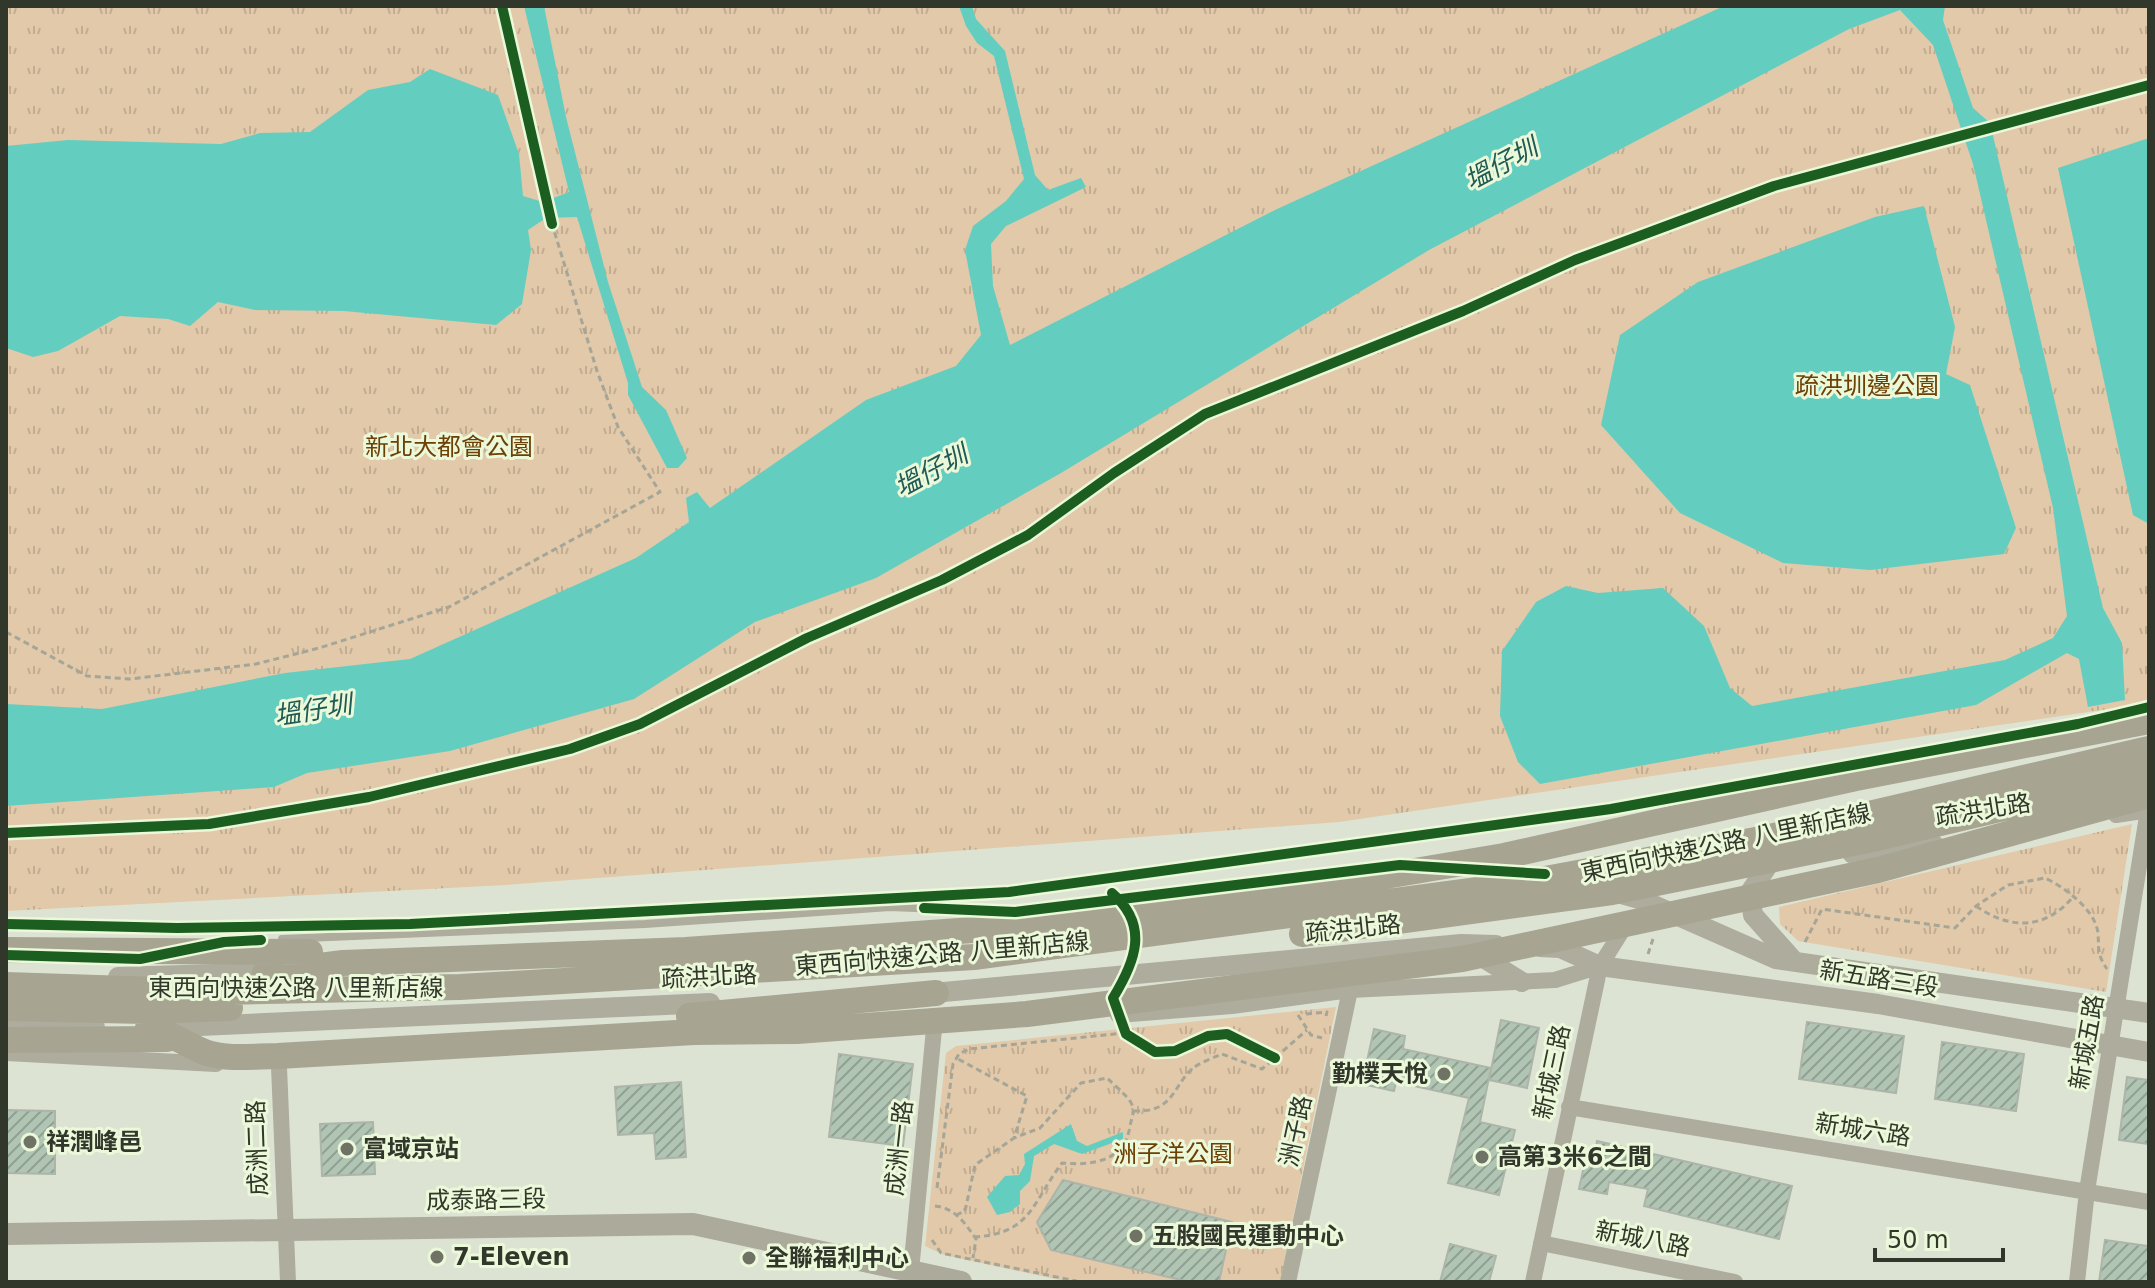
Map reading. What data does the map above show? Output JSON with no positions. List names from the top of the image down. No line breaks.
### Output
{"streets":{"highway":["東西向快速公路 八里新店線"],"main road":["成泰路三段"],"street":["疏洪北路","新五路三段","新城五路","新城三路","新城六路","洲子路","成洲二路","成洲一路","新城八路"]},"crossings":[["疏洪北路","新五路三段"],["疏洪北路","新城五路"],["疏洪北路","新城三路"],["新五路三段","新城五路"],["新五路三段","新城三路"],["新城五路","新城六路"],["新城三路","新城六路"],["新城三路","新城八路"],["成洲二路","成泰路三段"],["成洲一路","成泰路三段"]],"water":["塭仔圳"],"parks":["疏洪圳邊公園","新北大都會公園","洲子洋公園"],"places":["勤樸天悅","祥潤峰邑","富域京站","高第3米6之間","五股國民運動中心","7-Eleven","全聯福利中心"],"scale_bar":"50 m"}
